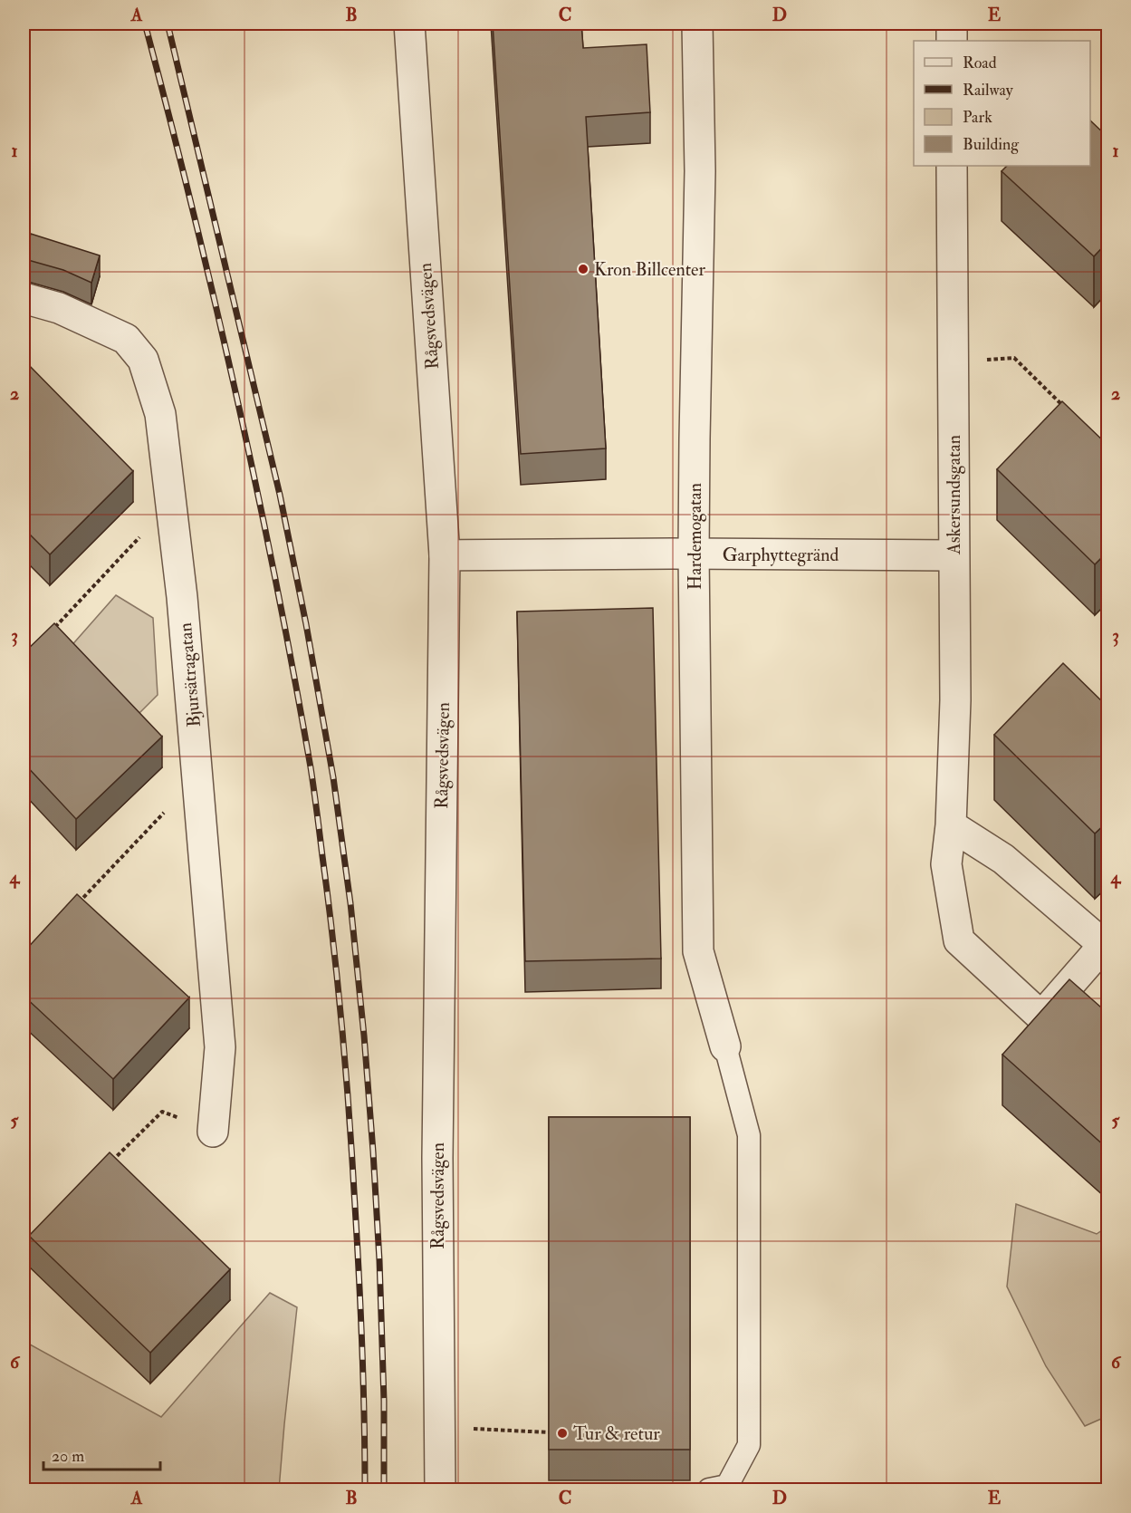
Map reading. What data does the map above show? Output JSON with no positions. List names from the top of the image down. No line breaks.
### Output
{"streets":{"street":["Rågsvedsvägen","Askersundsgatan","Hardemogatan","Garphyttegränd","Bjursätragatan"]},"crossings":[["Rågsvedsvägen","Garphyttegränd"],["Askersundsgatan","Garphyttegränd"],["Hardemogatan","Garphyttegränd"]],"places":["Kron Billcenter","Tur & retur"],"legend":["Road","Railway","Park","Building"],"scale_bar":"20 m","grid":{"columns":["A","B","C","D","E"],"rows":["1","2","3","4","5","6"]}}
